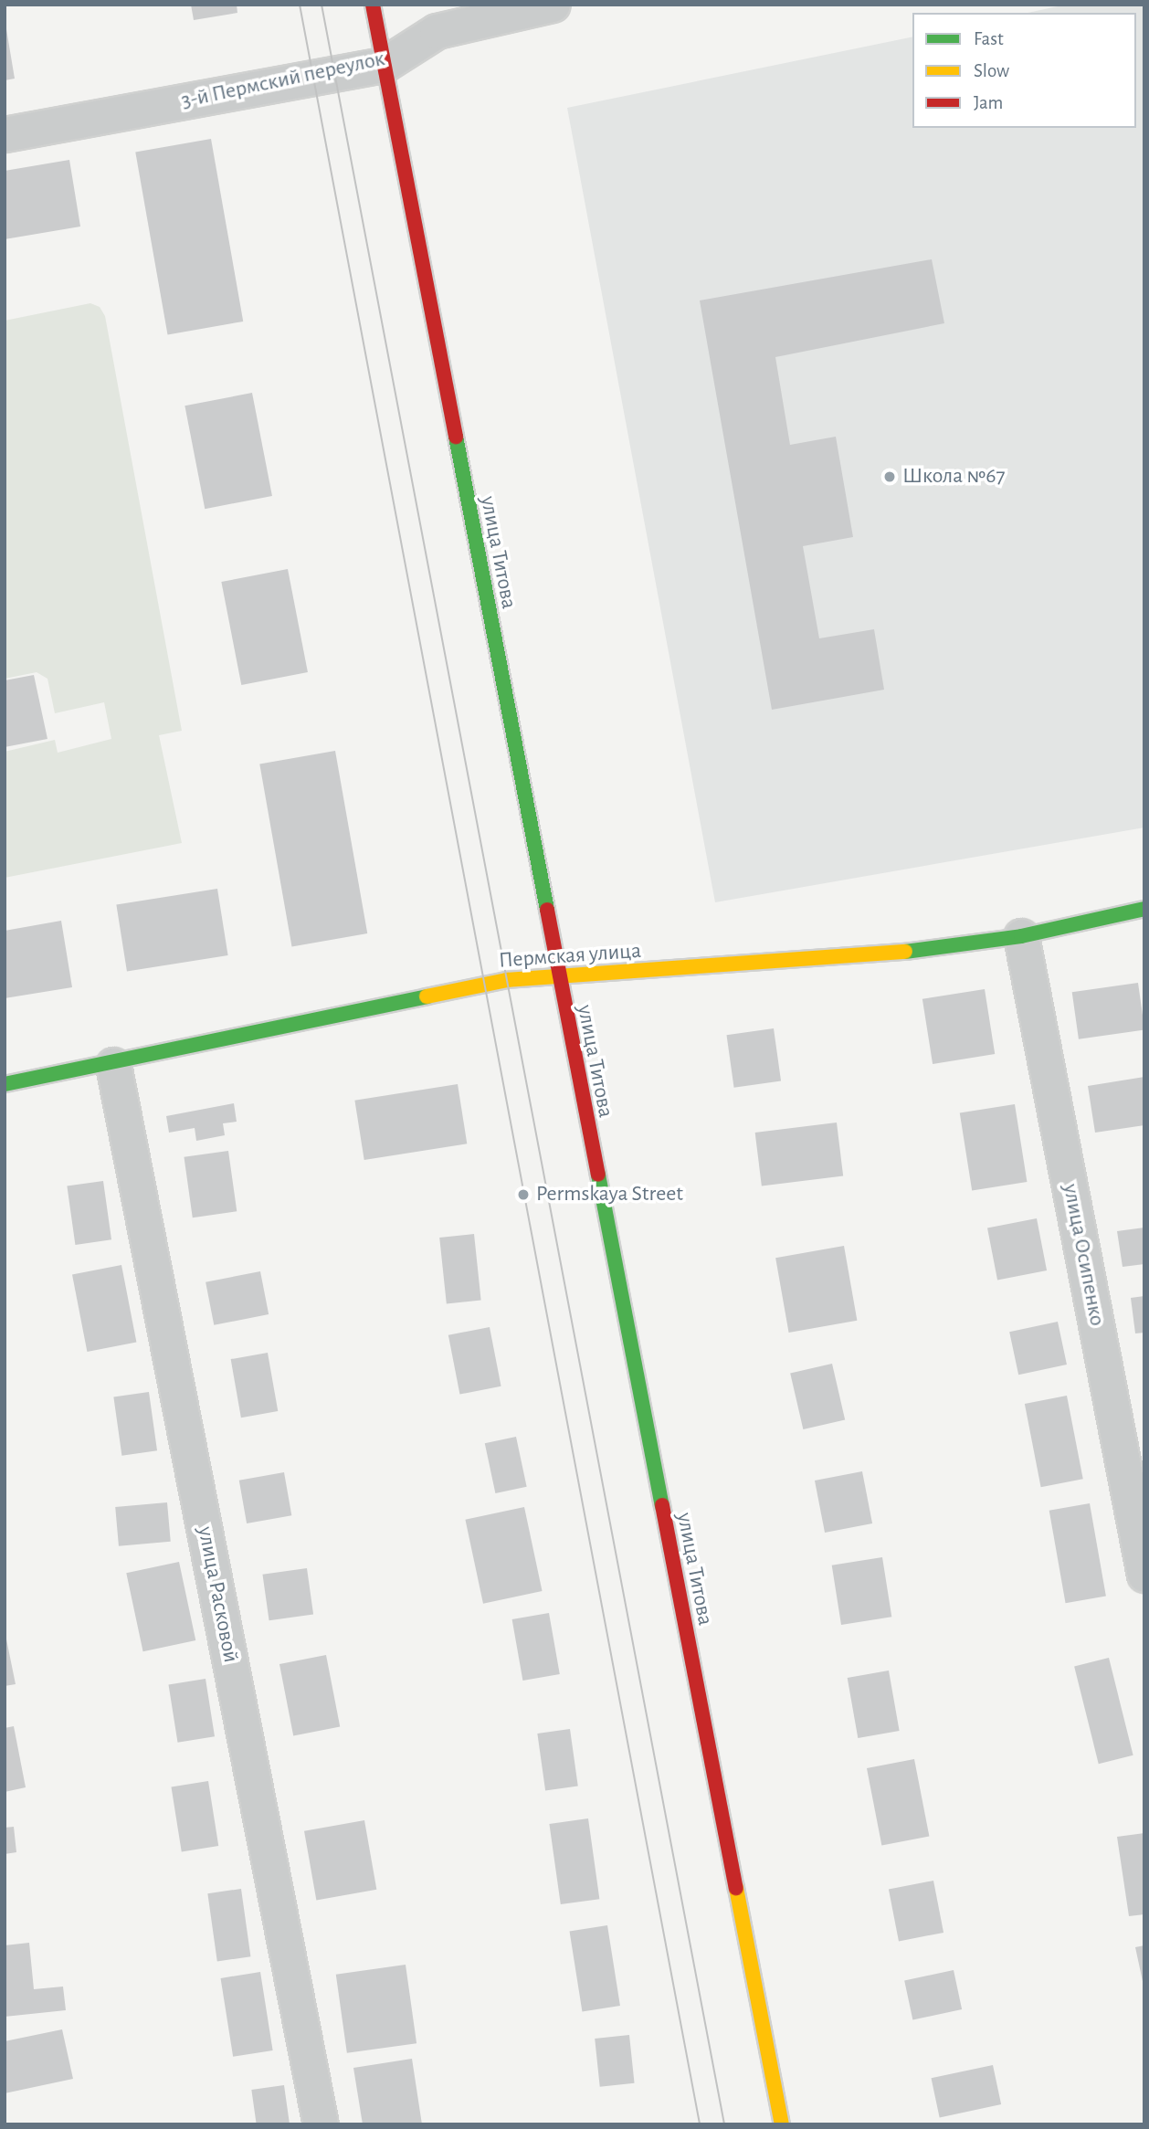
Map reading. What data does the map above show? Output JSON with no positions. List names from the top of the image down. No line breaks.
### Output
{"streets":{"street":["3-й Пермский переулок","улица Титова","Пермская улица","улица Осипенко","улица Расковой"]},"crossings":[["3-й Пермский переулок","улица Титова"],["улица Титова","Пермская улица"],["Пермская улица","улица Осипенко"],["Пермская улица","улица Расковой"]],"places":["Школа №67","Permskaya Street"],"legend":["Fast","Slow","Jam"]}
